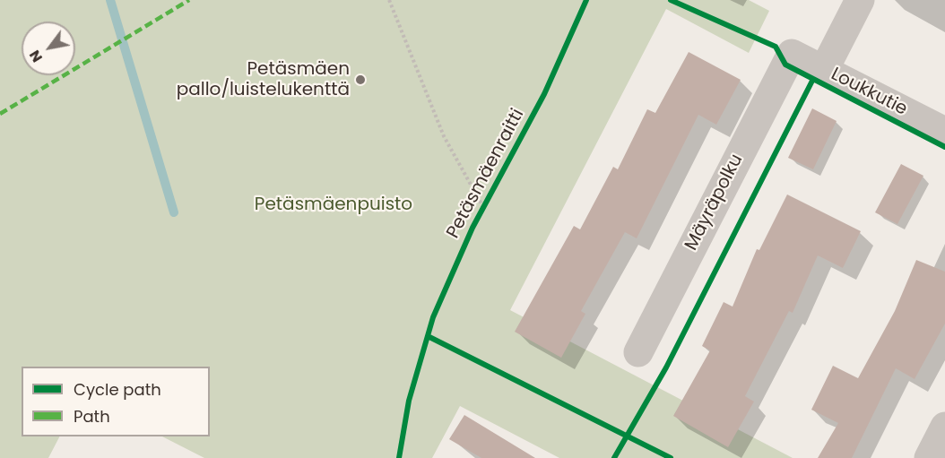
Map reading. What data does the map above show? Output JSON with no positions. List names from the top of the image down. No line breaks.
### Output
{"streets":{"street":["Loukkutie","Mäyräpolku"],"cycle path":["Petäsmäenraitti"]},"crossings":[["Loukkutie","Mäyräpolku"]],"parks":["Petäsmäenpuisto"],"places":["Petäsmäen pallo/luistelukenttä"],"legend":["Cycle path","Path"],"north":"bottom left"}
